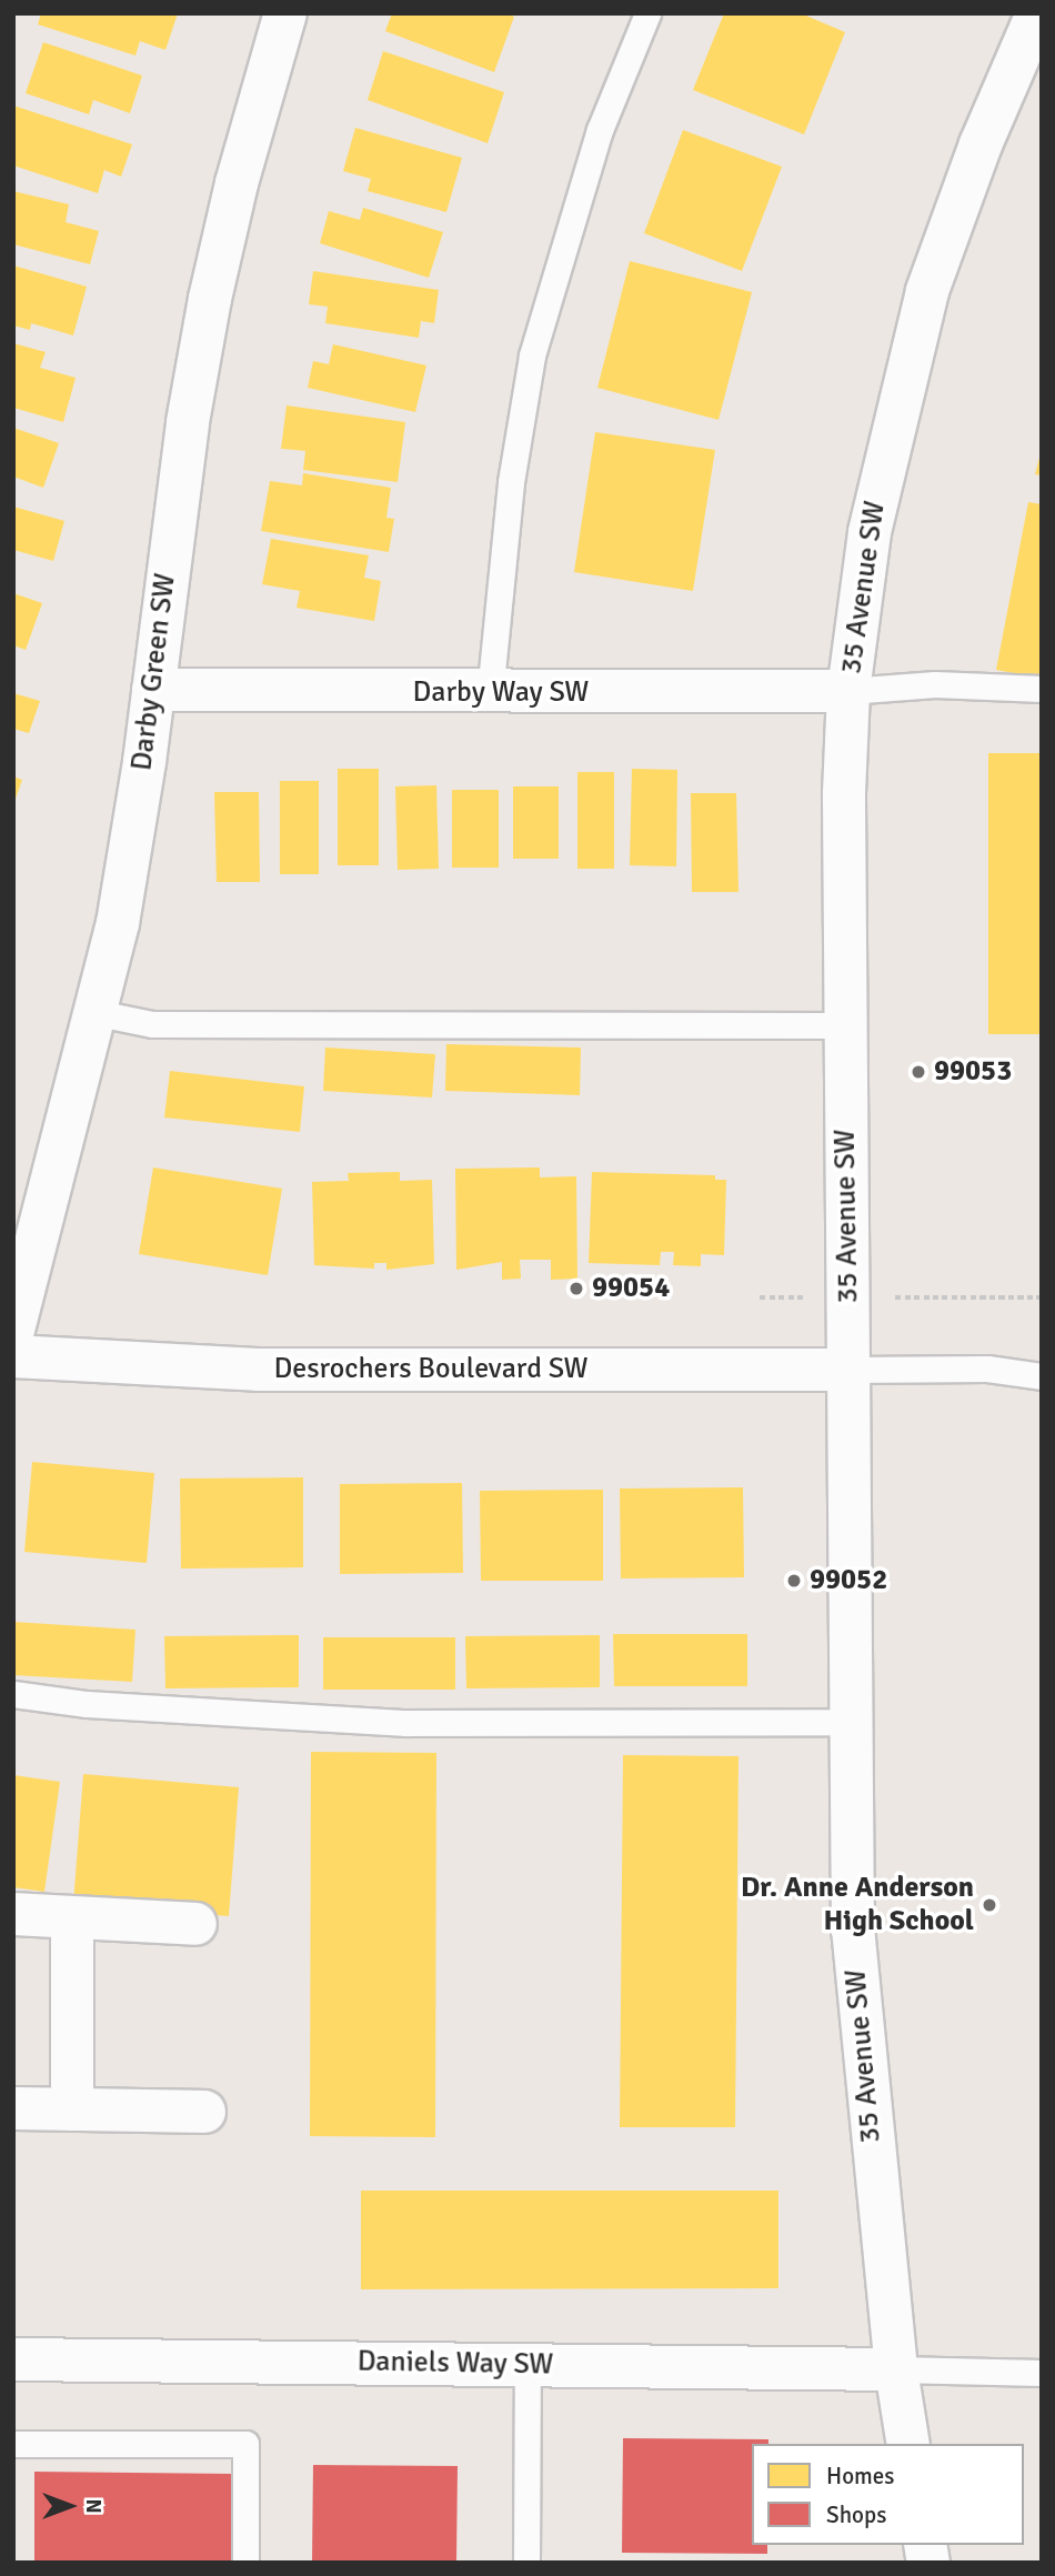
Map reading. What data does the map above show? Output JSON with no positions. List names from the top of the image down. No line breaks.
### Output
{"streets":{"street":["35 Avenue SW","Darby Green SW","Darby Way SW","Desrochers Boulevard SW","Daniels Way SW"]},"crossings":[["35 Avenue SW","Darby Way SW"],["35 Avenue SW","Desrochers Boulevard SW"],["35 Avenue SW","Daniels Way SW"],["Darby Green SW","Darby Way SW"]],"places":["99053","99054","99052","Dr. Anne Anderson High School"],"legend":["Homes","Shops"],"north":"right"}
